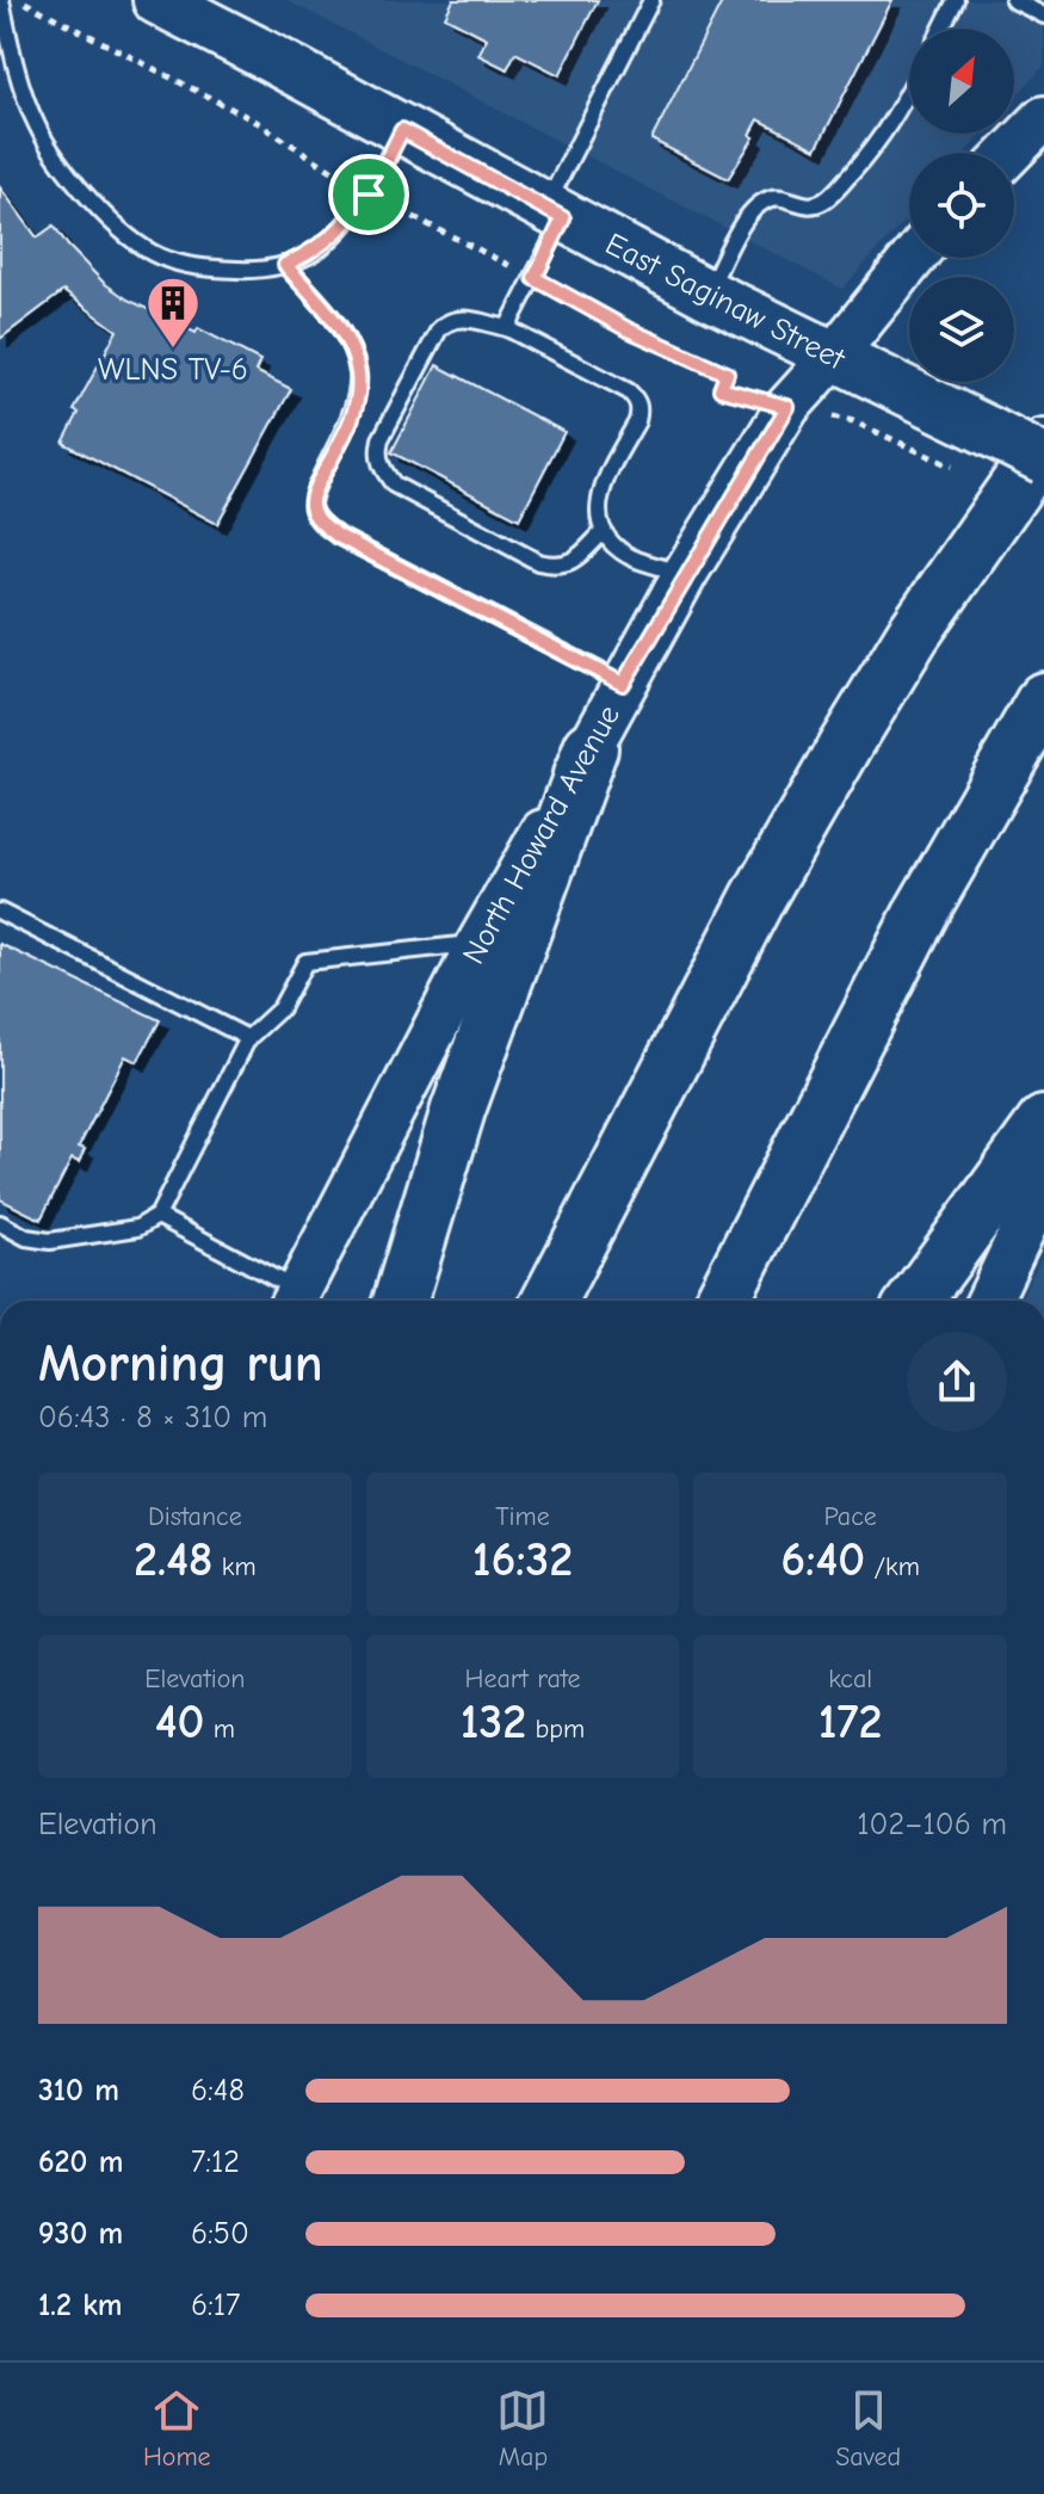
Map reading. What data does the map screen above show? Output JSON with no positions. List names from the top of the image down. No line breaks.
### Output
{"streets":{"main road":["East Saginaw Street"],"street":["North Howard Avenue"]},"crossings":[["East Saginaw Street","North Howard Avenue"]],"places":{"building":["WLNS TV-6"]},"north":"top right","page":{"heading":["Morning run","06:43 · 8 × 310 m"],"stats":[["Distance","2.48 km"],["Time","16:32"],["Pace","6:40 /km"],["Elevation","40 m"],["Heart rate","132 bpm"],["kcal","172"]],"chart":["Elevation","102–106 m"],"list":[{"name":"310 m","note":"6:48"},{"name":"620 m","note":"7:12"},{"name":"930 m","note":"6:50"},{"name":"1.2 km","note":"6:17"}],"tabs":["Home","Map","Saved"]}}
